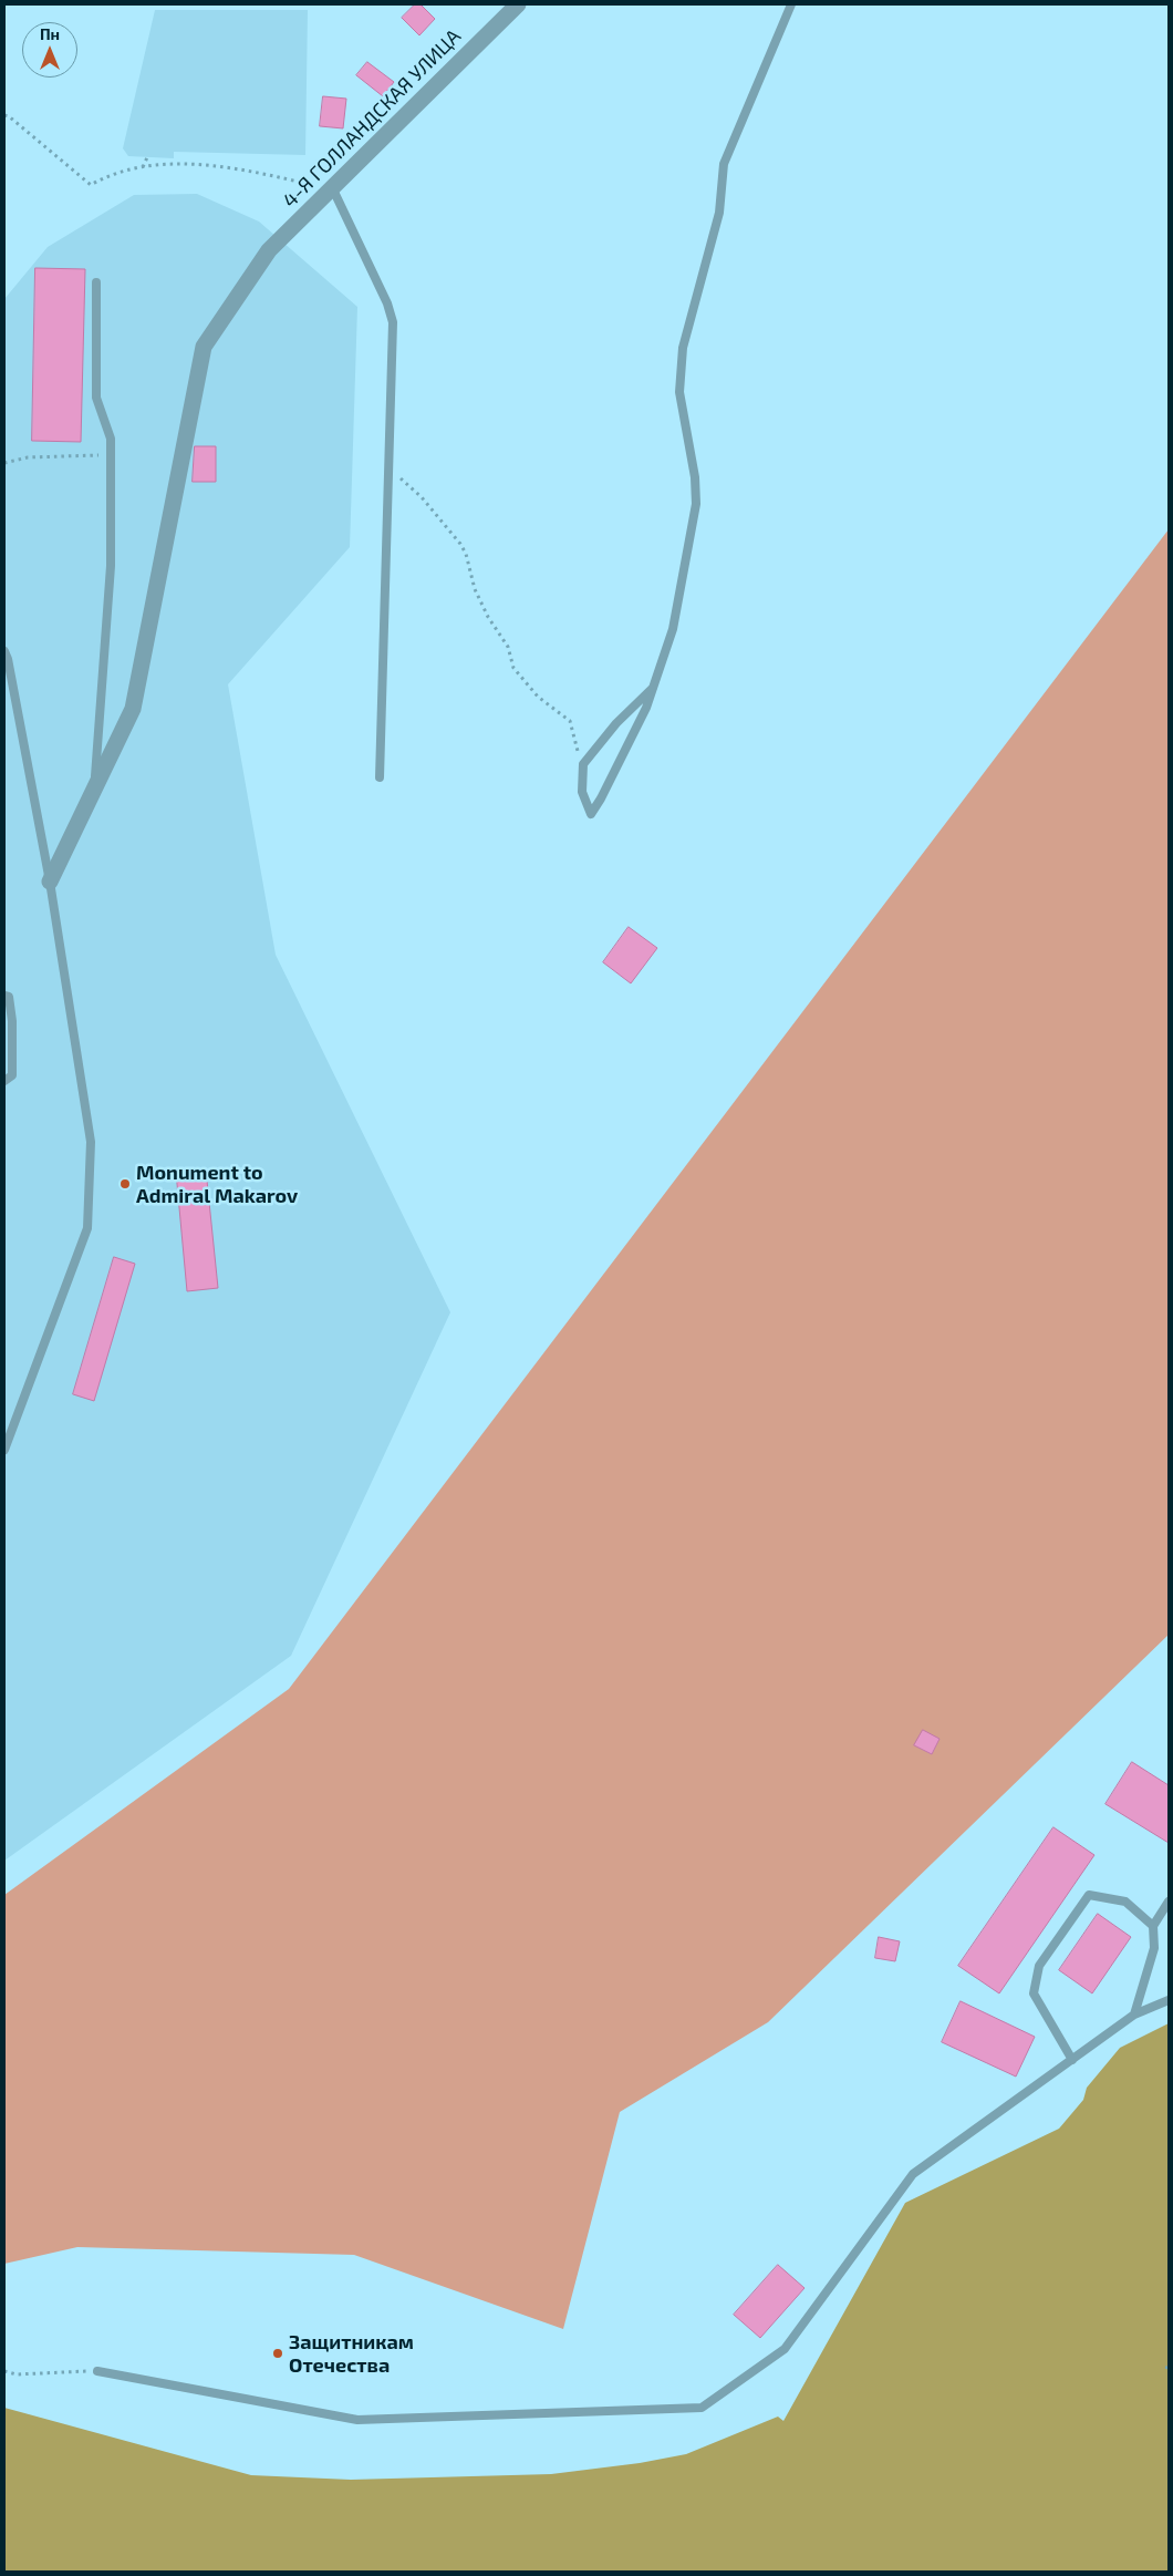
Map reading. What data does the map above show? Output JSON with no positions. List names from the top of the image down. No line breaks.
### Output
{"streets":{"street":["4-Я ГОЛЛАНДСКАЯ УЛИЦА"]},"places":["Monument to Admiral Makarov","Защитникам Отечества"],"north":"top"}
